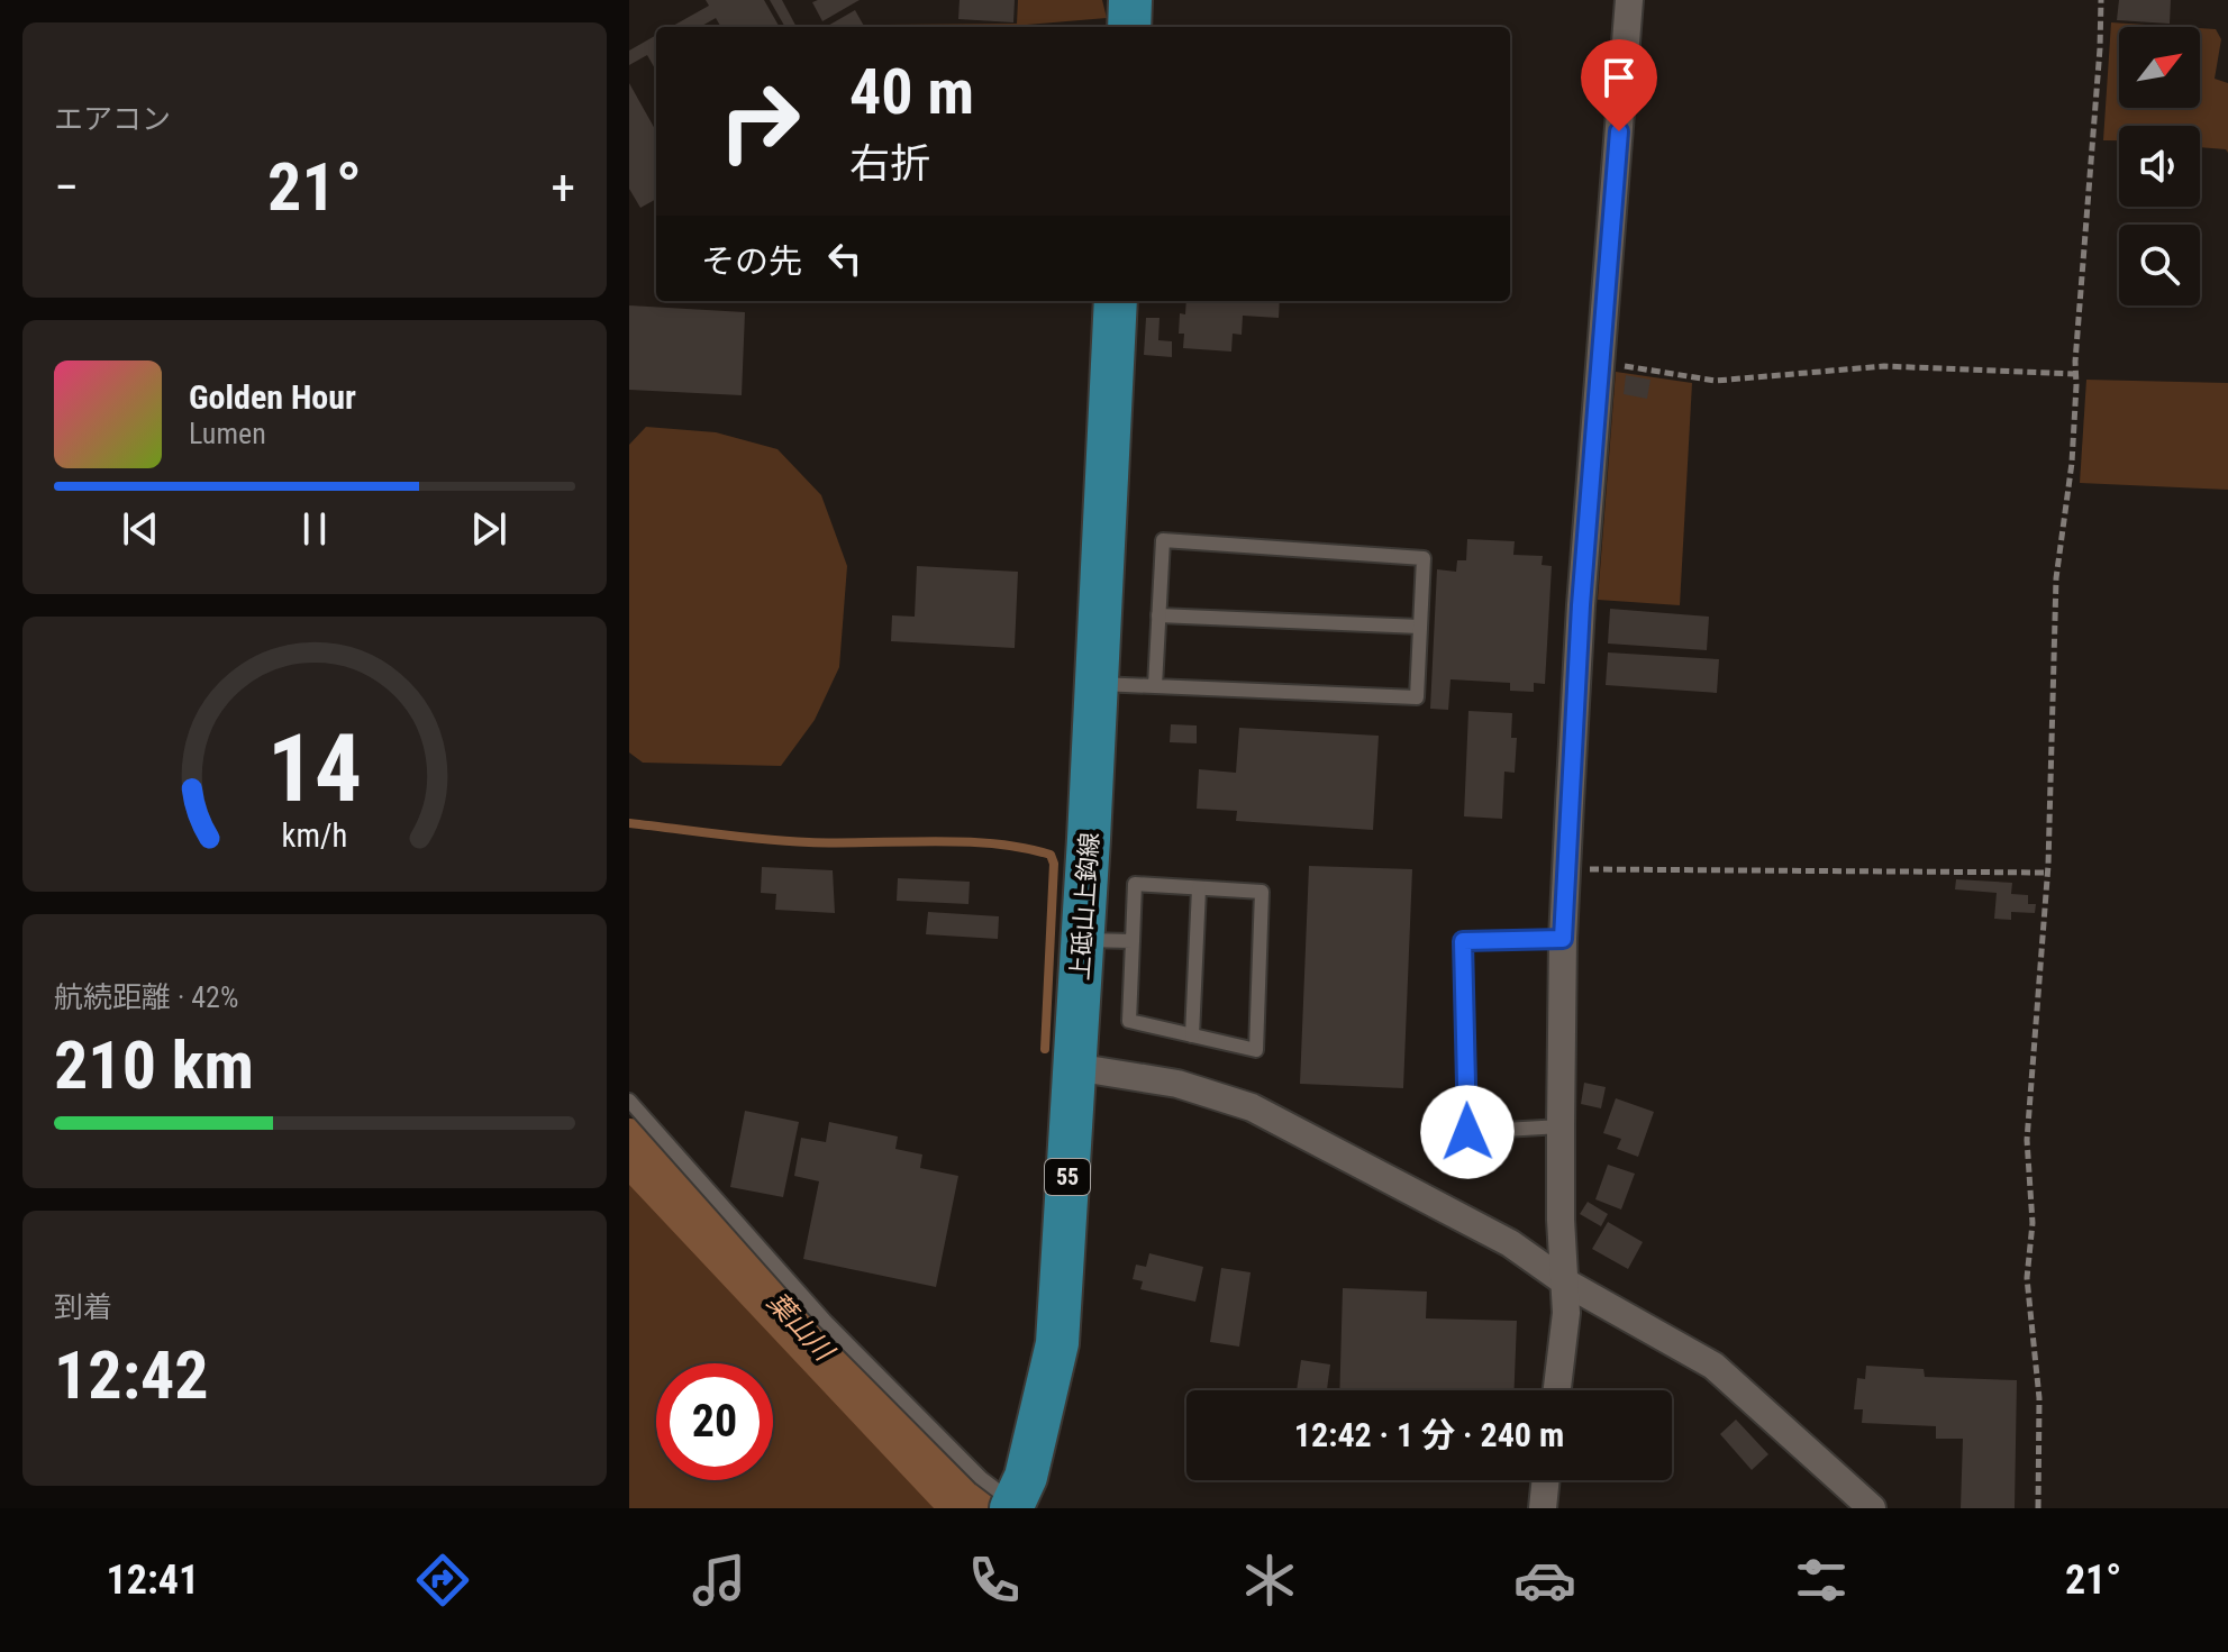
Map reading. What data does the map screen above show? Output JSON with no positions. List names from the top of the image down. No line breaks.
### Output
{"streets":{"main road":["上砥山上鈎線","55"]},"water":["葉山川"],"north":"top right","page":{"tile":["エアコン",["航続距離 · 42%","210 km"],["到着","12:42"]],"turn":["40 m","右折"],"heat":["−","21°","+"],"then":"その先","song":["Golden Hour","Lumen"],"limit":"20","trip":"12:42 · 1 分 · 240 m","tabs":["12:41","21°"],"gauge":["14","km/h"]}}
